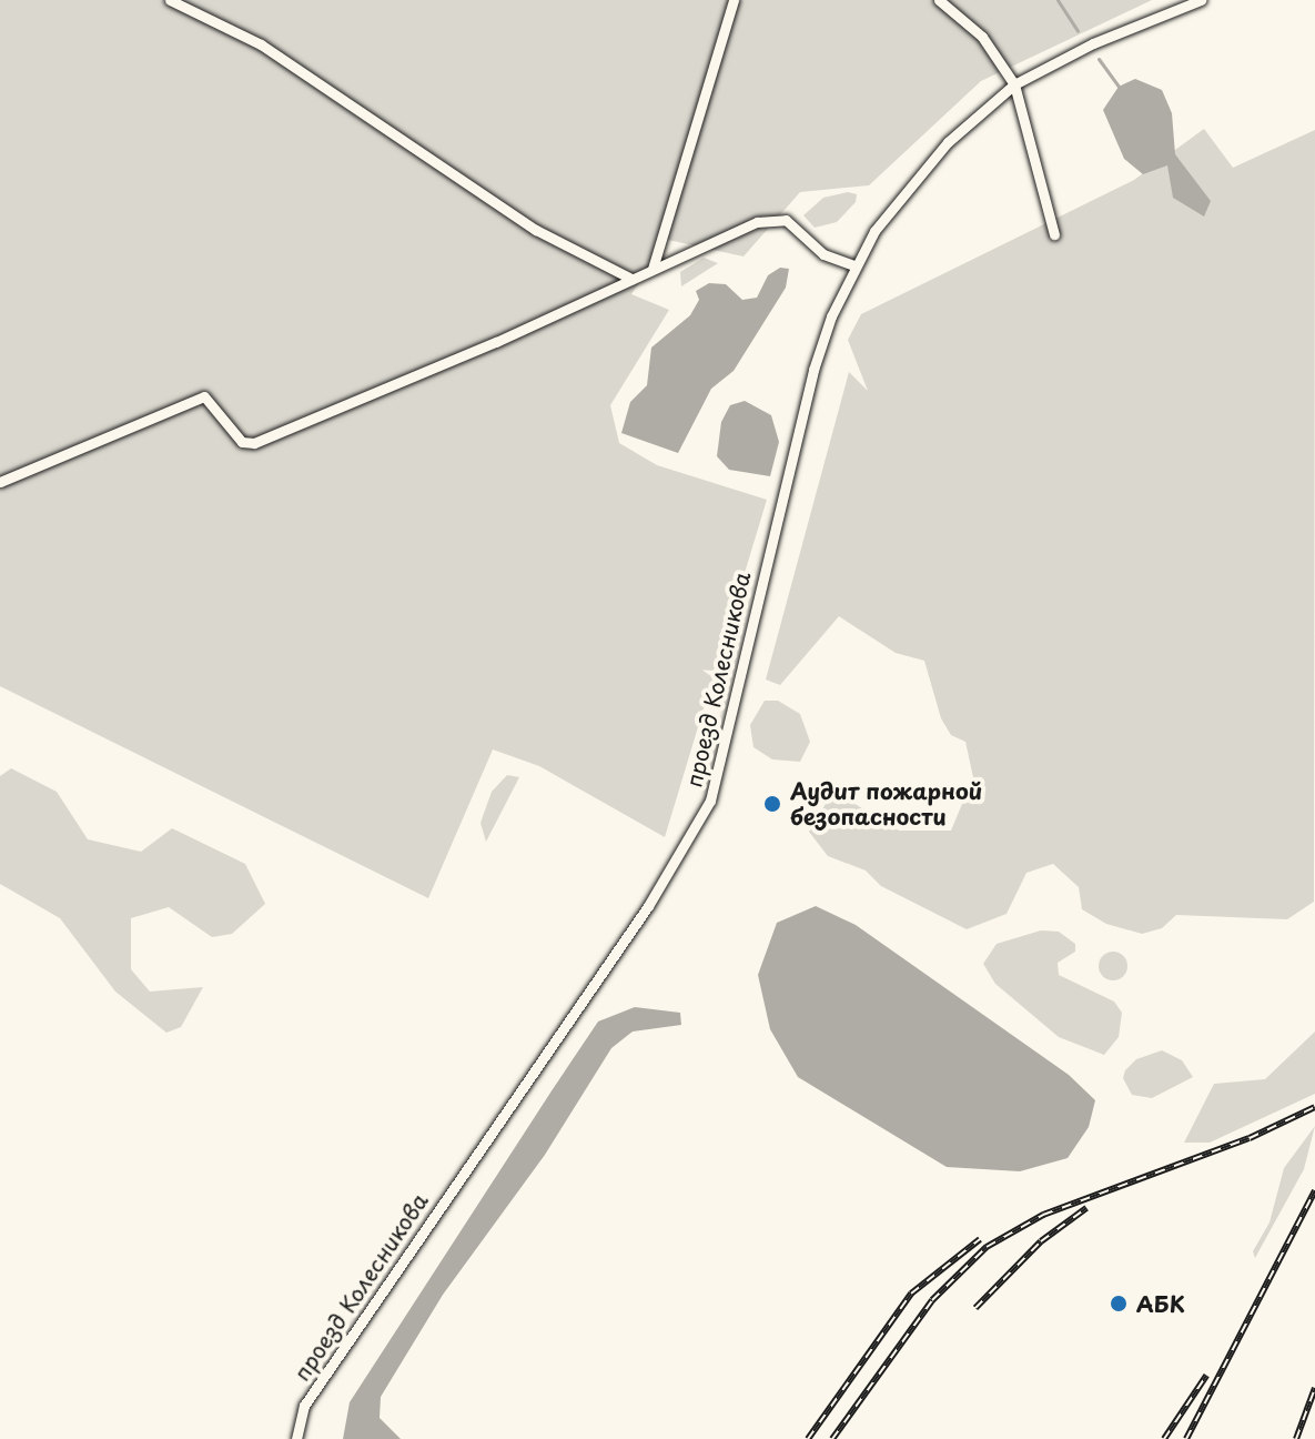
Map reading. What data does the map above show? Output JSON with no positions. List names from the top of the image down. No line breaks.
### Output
{"streets":{"street":["проезд Колесникова"]},"places":["Аудит пожарной безопасности","АБК"]}
